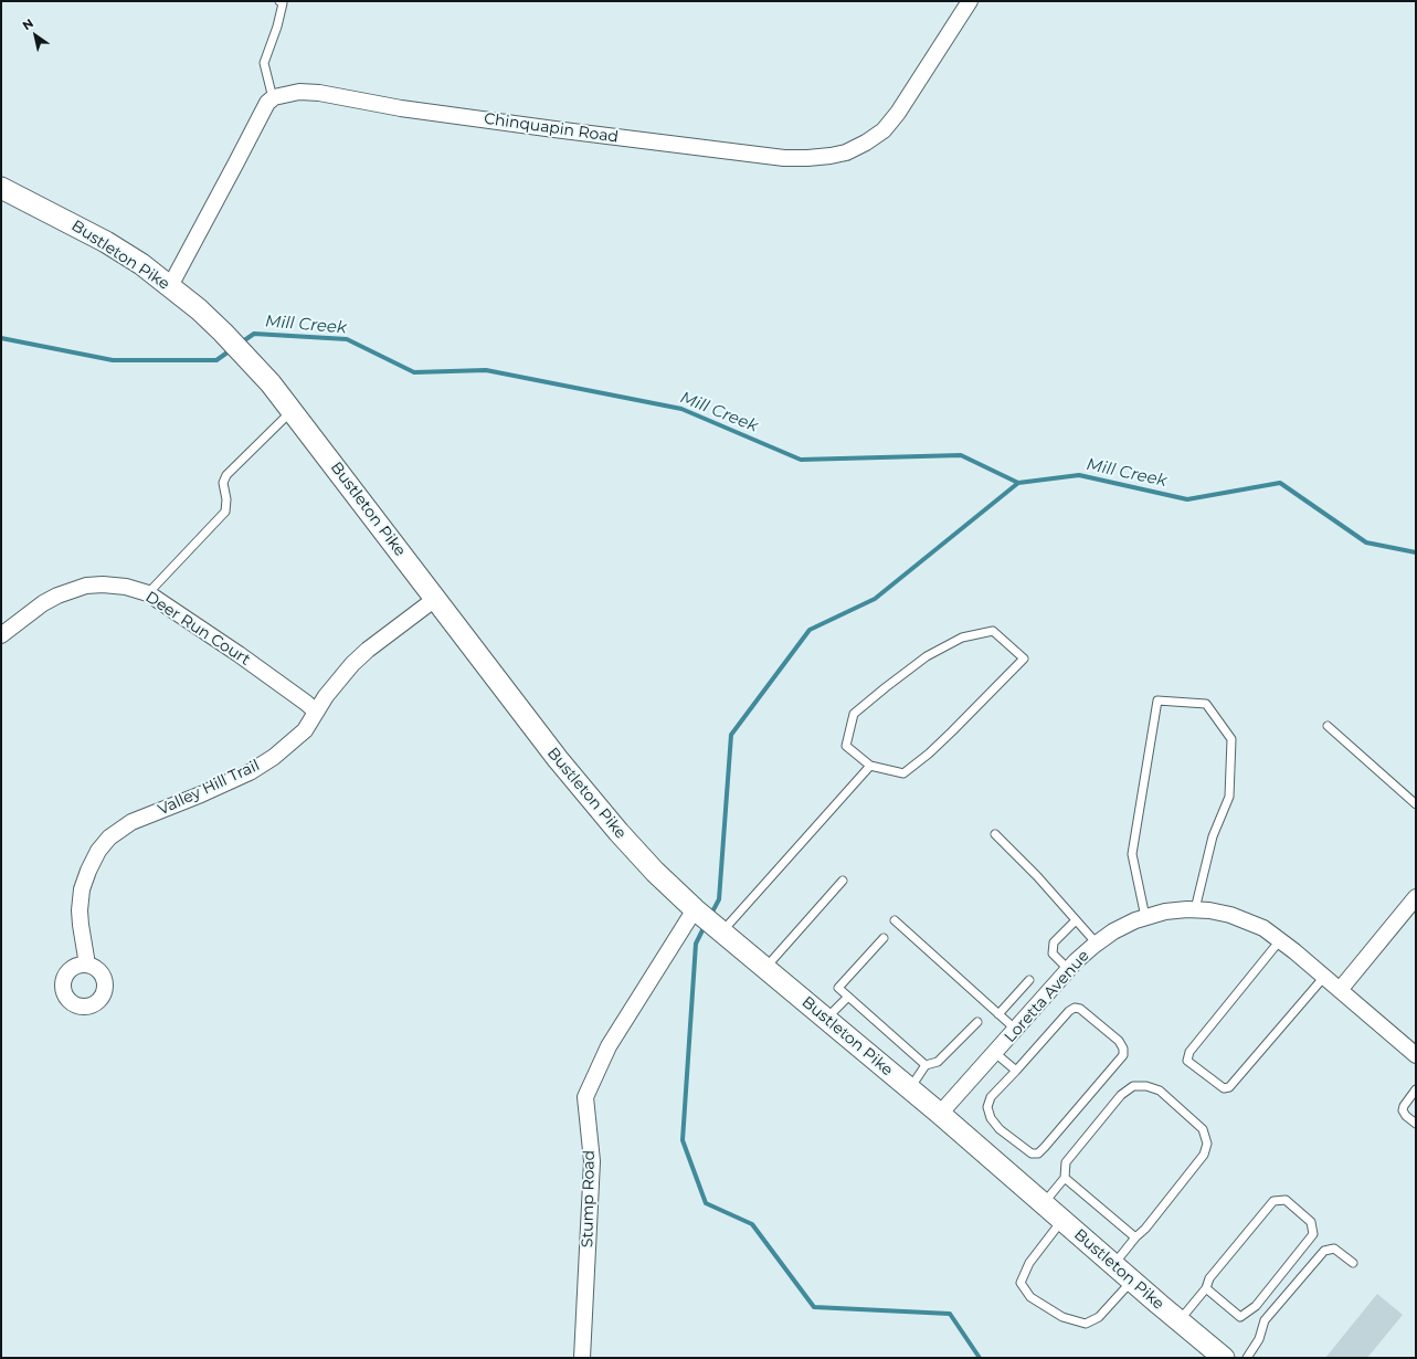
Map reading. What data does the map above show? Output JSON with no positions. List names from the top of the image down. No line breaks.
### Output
{"streets":{"main road":["Bustleton Pike"],"street":["Chinquapin Road","Deer Run Court","Valley Hill Trail","Loretta Avenue","Stump Road"]},"crossings":[["Bustleton Pike","Valley Hill Trail"],["Bustleton Pike","Loretta Avenue"],["Bustleton Pike","Stump Road"],["Deer Run Court","Valley Hill Trail"]],"water":["Mill Creek"],"north":"top left"}
